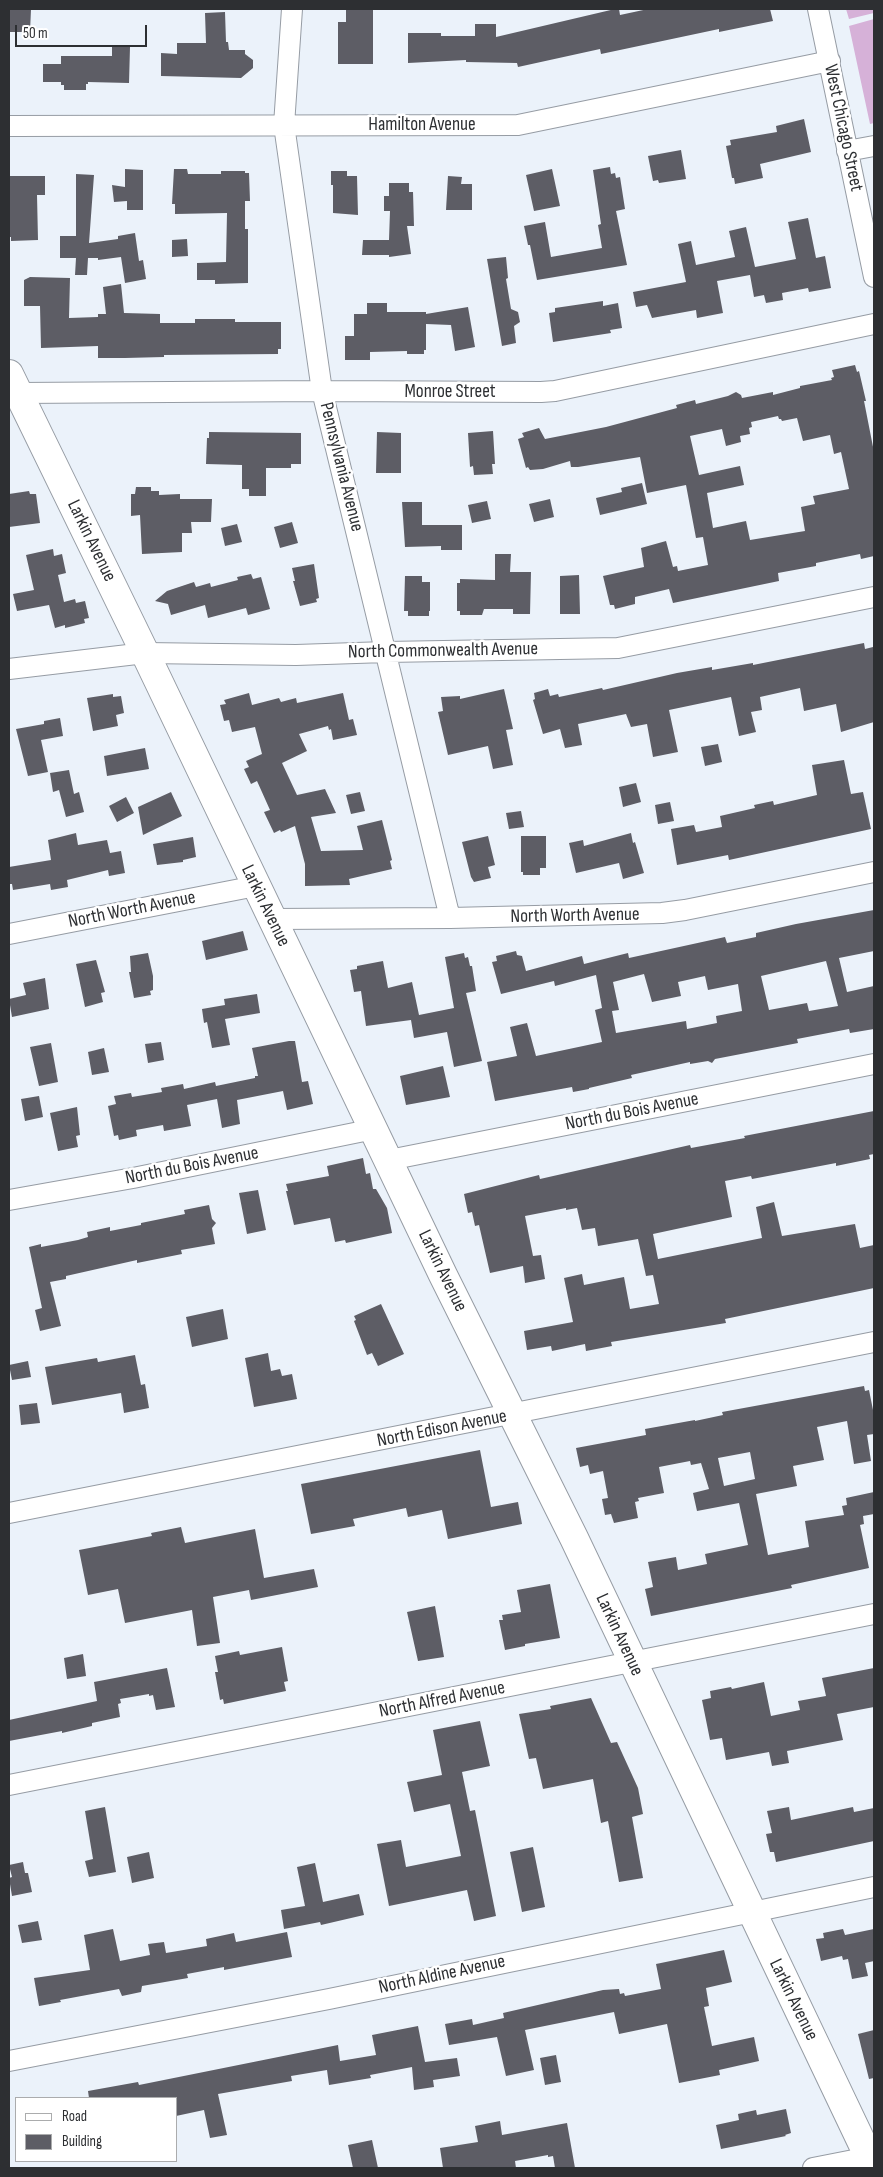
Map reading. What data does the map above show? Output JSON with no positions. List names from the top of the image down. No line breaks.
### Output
{"streets":{"main road":["Larkin Avenue"],"street":["Hamilton Avenue","West Chicago Street","Monroe Street","Pennsylvania Avenue","North Commonwealth Avenue","North Worth Avenue","North du Bois Avenue","North Edison Avenue","North Alfred Avenue","North Aldine Avenue"]},"crossings":[["Hamilton Avenue","West Chicago Street"],["Hamilton Avenue","Pennsylvania Avenue"],["Monroe Street","Pennsylvania Avenue"],["Monroe Street","Larkin Avenue"],["Pennsylvania Avenue","North Commonwealth Avenue"],["Pennsylvania Avenue","North Worth Avenue"],["Larkin Avenue","North Commonwealth Avenue"],["Larkin Avenue","North Worth Avenue"],["Larkin Avenue","North du Bois Avenue"],["Larkin Avenue","North Edison Avenue"],["Larkin Avenue","North Alfred Avenue"],["Larkin Avenue","North Aldine Avenue"]],"legend":["Road","Building"],"scale_bar":"50 m"}
